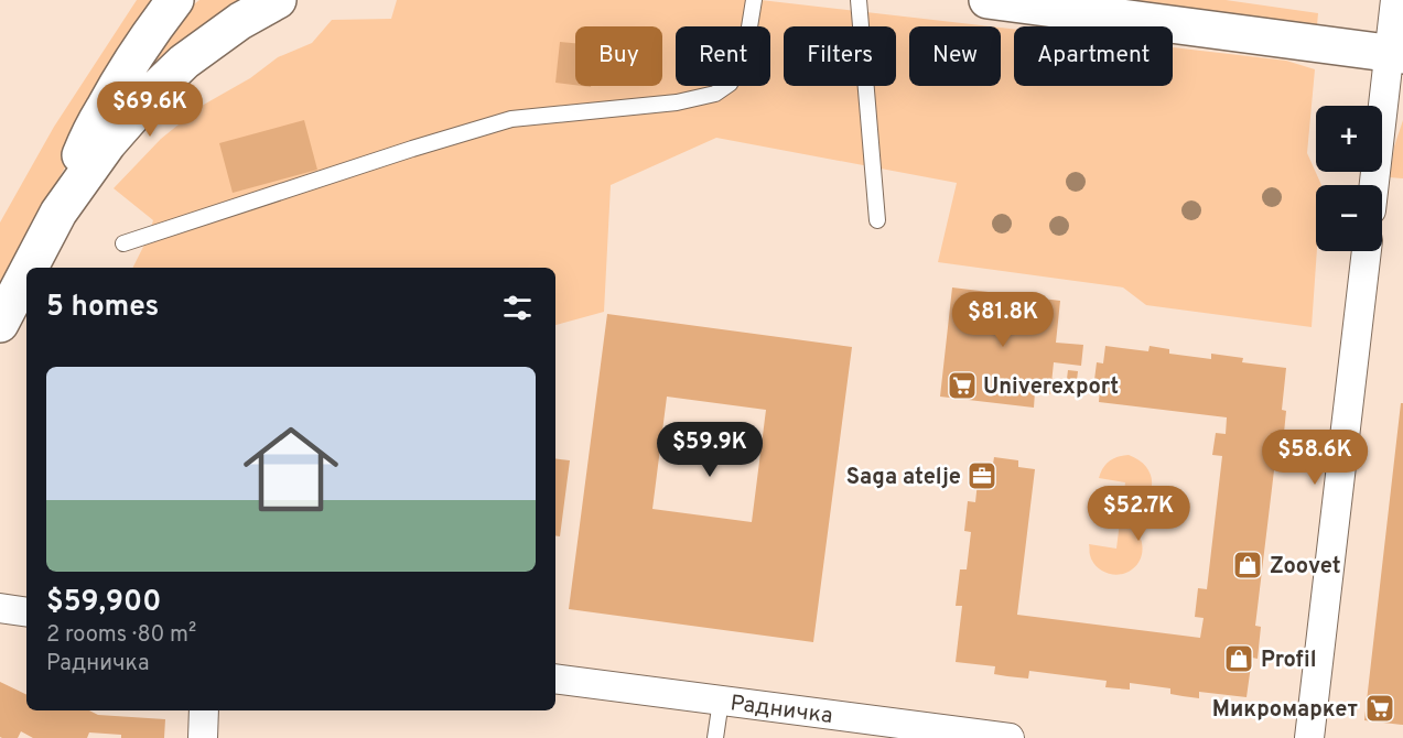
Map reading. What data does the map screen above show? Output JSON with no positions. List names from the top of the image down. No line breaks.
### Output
{"streets":{"street":["Радничка"]},"places":{"supermarket":["Univerexport","Микромаркет"],"office":["Saga atelje"],"shop":["Zoovet","Profil"]},"page":{"chip":["Buy","Rent","Filters","New","Apartment"],"price":["$69.6K","$81.8K","$59.9K","$58.6K","$52.7K"],"map_buttons":["+","−"],"heading":"5 homes","list":[{"name":"$59,900","note":"2 rooms · 80 m² · Радничка"}]}}
